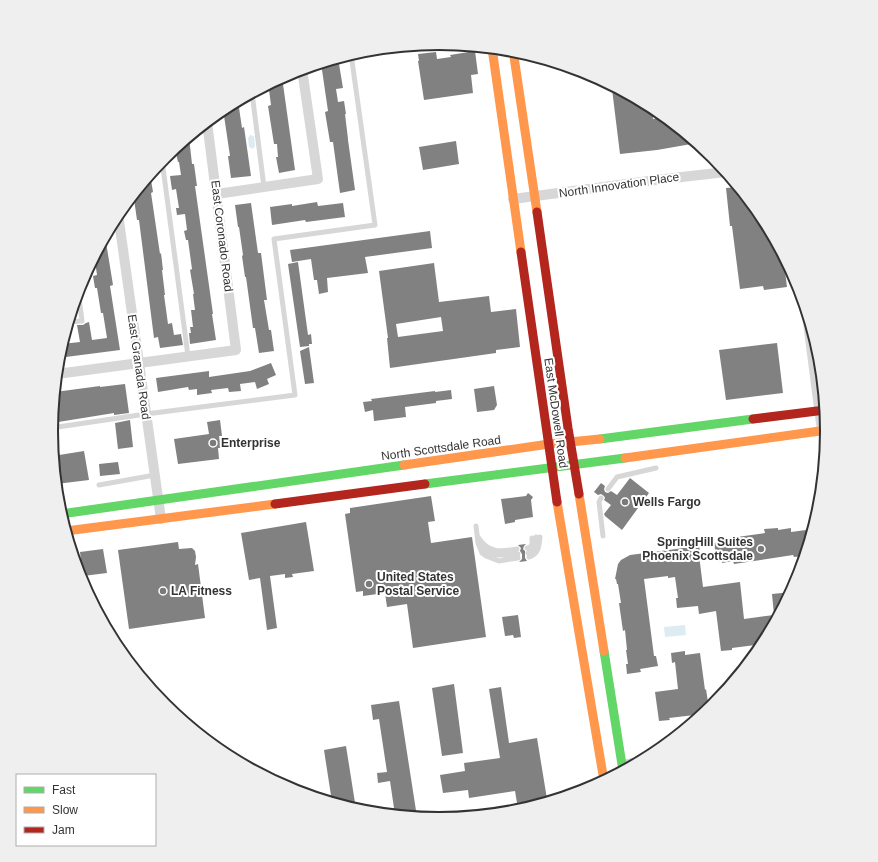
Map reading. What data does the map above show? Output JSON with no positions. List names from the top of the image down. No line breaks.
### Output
{"streets":{"main road":["East McDowell Road","North Scottsdale Road"],"street":["North Innovation Place","East Coronado Road","East Granada Road"]},"crossings":[["North Innovation Place","East McDowell Road"],["East Granada Road","North Scottsdale Road"],["East McDowell Road","North Scottsdale Road"]],"places":["Enterprise","Wells Fargo","SpringHill Suites Phoenix Scottsdale","United States Postal Service","LA Fitness"],"legend":["Fast","Slow","Jam"]}
